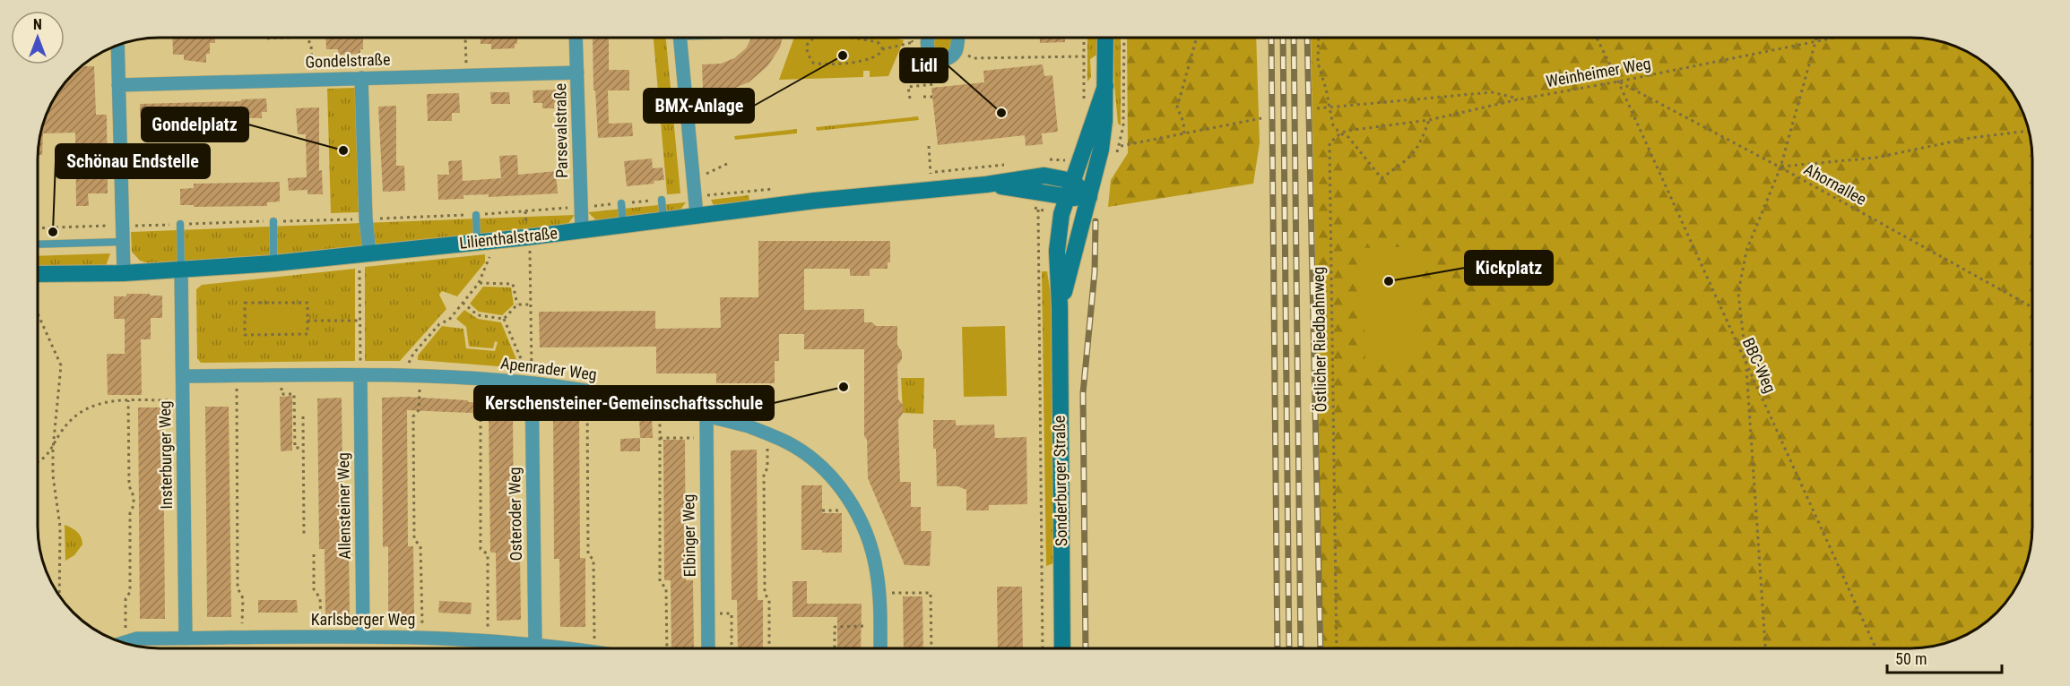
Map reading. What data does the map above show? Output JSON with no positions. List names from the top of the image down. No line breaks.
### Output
{"streets":{"street":["Gondelstraße","Parsevalstraße","Lilienthalstraße","Apenrader Weg","Insterburger Weg","Sonderburger Straße","Allensteiner Weg","Osteroder Weg","Elbinger Weg","Karlsberger Weg"],"path":["Weinheimer Weg","Ahornallee","Östlicher Riedbahnweg","BBC-Weg"]},"crossings":[["Gondelstraße","Parsevalstraße"],["Weinheimer Weg","Ahornallee"],["Weinheimer Weg","Östlicher Riedbahnweg"],["Weinheimer Weg","BBC-Weg"],["Parsevalstraße","Lilienthalstraße"],["Ahornallee","BBC-Weg"],["Lilienthalstraße","Insterburger Weg"],["Lilienthalstraße","Sonderburger Straße"],["Apenrader Weg","Insterburger Weg"],["Apenrader Weg","Allensteiner Weg"],["Apenrader Weg","Osteroder Weg"],["Apenrader Weg","Elbinger Weg"],["Insterburger Weg","Karlsberger Weg"],["Allensteiner Weg","Karlsberger Weg"],["Osteroder Weg","Karlsberger Weg"]],"places":["BMX-Anlage","Lidl","Gondelplatz","Schönau Endstelle","Kickplatz","Kerschensteiner-Gemeinschaftsschule"],"scale_bar":"50 m","north":"top"}
